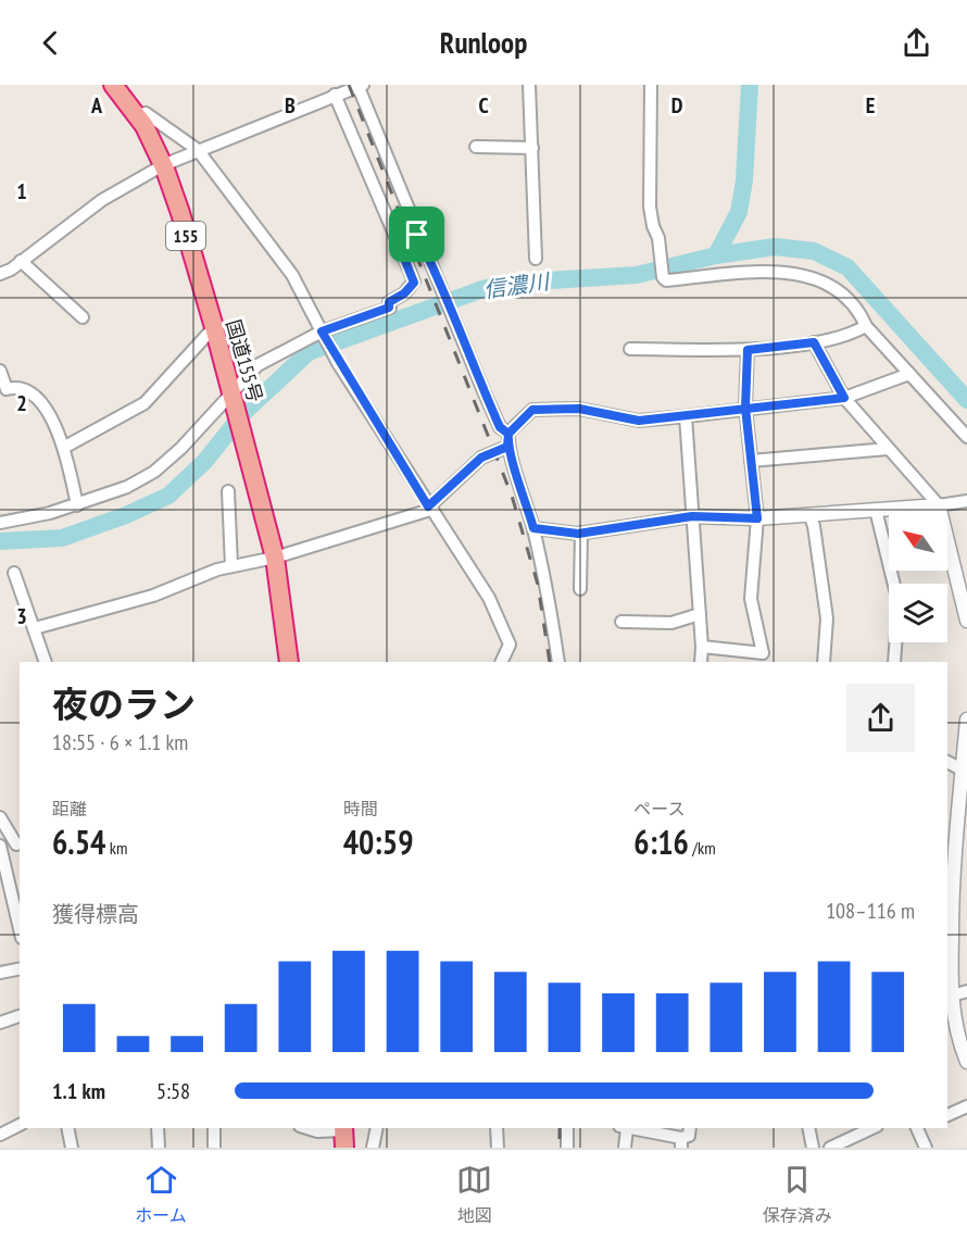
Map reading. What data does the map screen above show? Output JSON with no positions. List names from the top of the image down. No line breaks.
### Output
{"streets":{"highway":["155","国道155号"]},"water":["信濃川"],"north":"top left","page":{"header":"Runloop","heading":["夜のラン","18:55 · 6 × 1.1 km"],"stats":[["距離","6.54 km"],["時間","40:59"],["ペース","6:16 /km"]],"chart":["獲得標高","108–116 m"],"list":[{"name":"1.1 km","note":"5:58"}],"tabs":["ホーム","地図","保存済み"]},"grid":{"columns":["A","B","C","D","E"],"rows":["1","2","3"]}}
